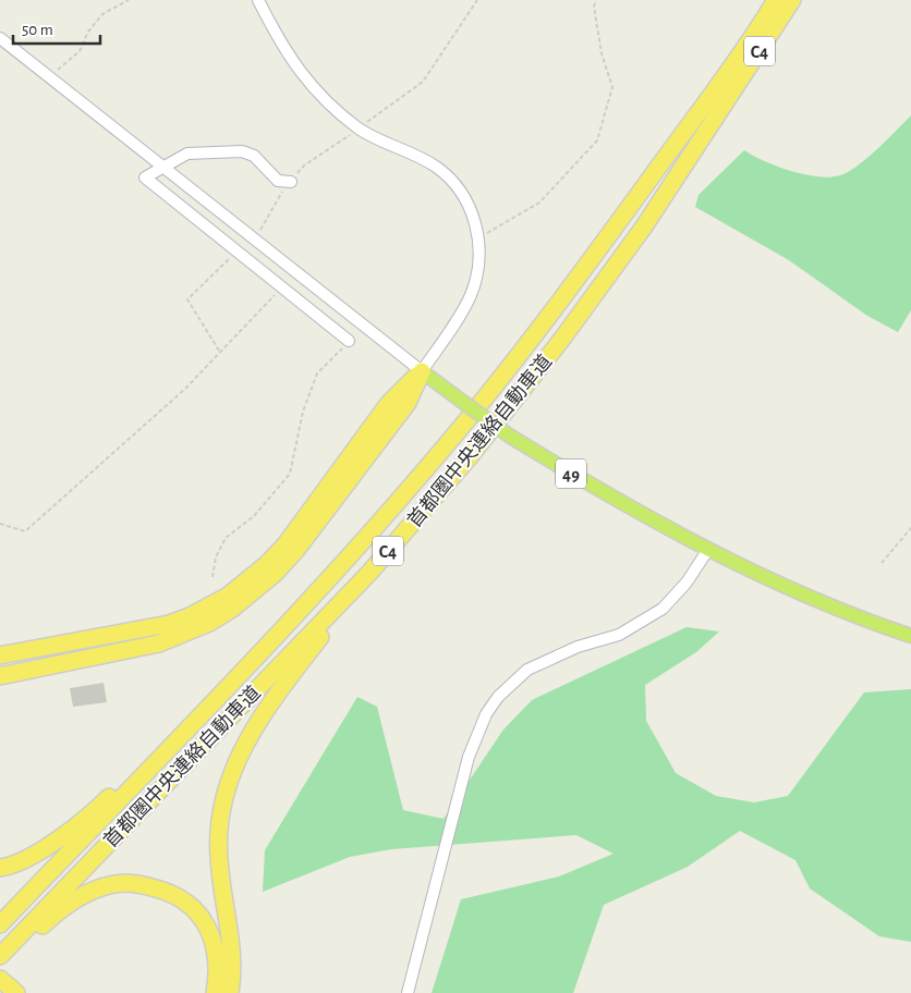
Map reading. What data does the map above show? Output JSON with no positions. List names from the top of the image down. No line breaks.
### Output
{"streets":{"highway":["C4","首都圏中央連絡自動車道"],"main road":["49"]},"scale_bar":"50 m"}
